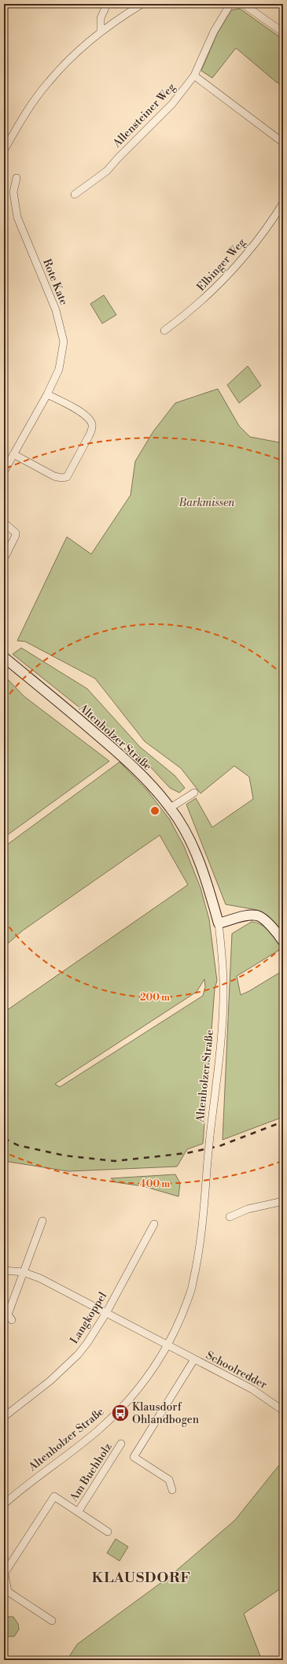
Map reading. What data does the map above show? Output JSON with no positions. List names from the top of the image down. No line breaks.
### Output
{"streets":{"street":["Allensteiner Weg","Elbinger Weg","Rote Kate","Altenholzer Straße","Langkoppel","Schoolredder","Am Buchholz"]},"crossings":[["Altenholzer Straße","Schoolredder"],["Langkoppel","Schoolredder"]],"districts":["KLAUSDORF"],"parks":["Barkmissen"],"places":{"bus stop":["Klausdorf Ohlandbogen"]},"rings":["200 m","400 m"]}
